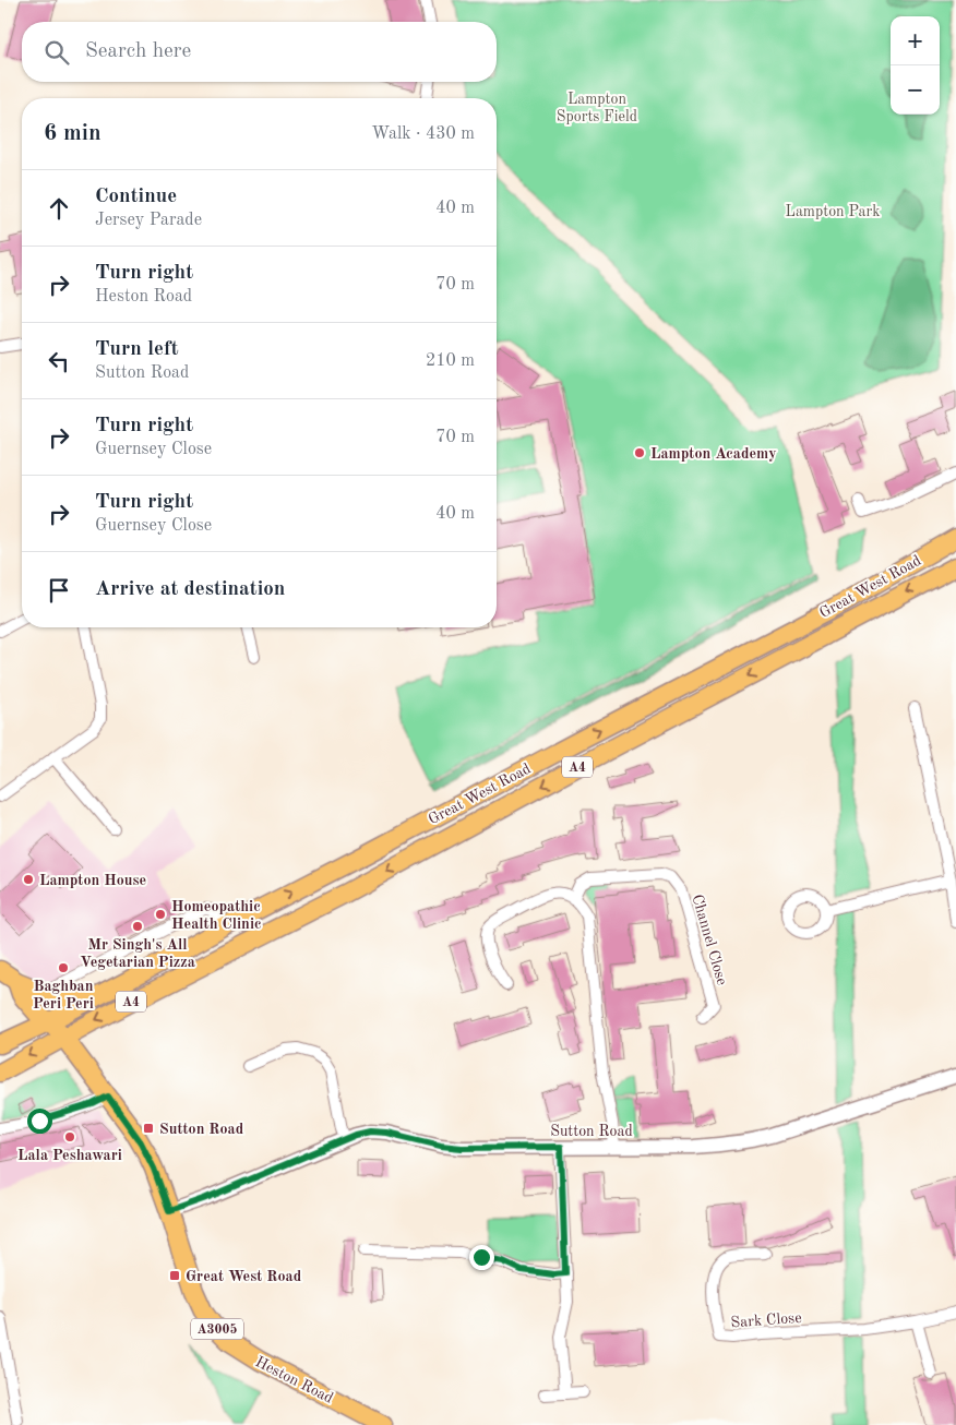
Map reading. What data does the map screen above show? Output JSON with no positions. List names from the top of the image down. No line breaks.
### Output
{"streets":{"main road":["Great West Road","A4","A3005","Heston Road"],"street":["Channel Close","Sutton Road","Sark Close"]},"crossings":[["Great West Road","A3005"],["Great West Road","Heston Road"],["Sutton Road","Heston Road"],["A3005","Heston Road"]],"parks":["Lampton Sports Field","Lampton Park"],"places":{"other":["Lampton Academy","Lampton House","Homeopathic Health Clinic","Mr Singh's All Vegetarian Pizza","Baghban Peri Peri","Lala Peshawari"],"transit":["Sutton Road","Great West Road"]},"page":{"map_buttons":["+","−"],"search":"Search here","heading":["6 min","Walk · 430 m"],"list":[["Continue","Jersey Parade","40 m"],["Turn right","Heston Road","70 m"],["Turn left","Sutton Road","210 m"],["Turn right","Guernsey Close","70 m"],["Turn right","Guernsey Close","40 m"],"Arrive at destination"]}}
